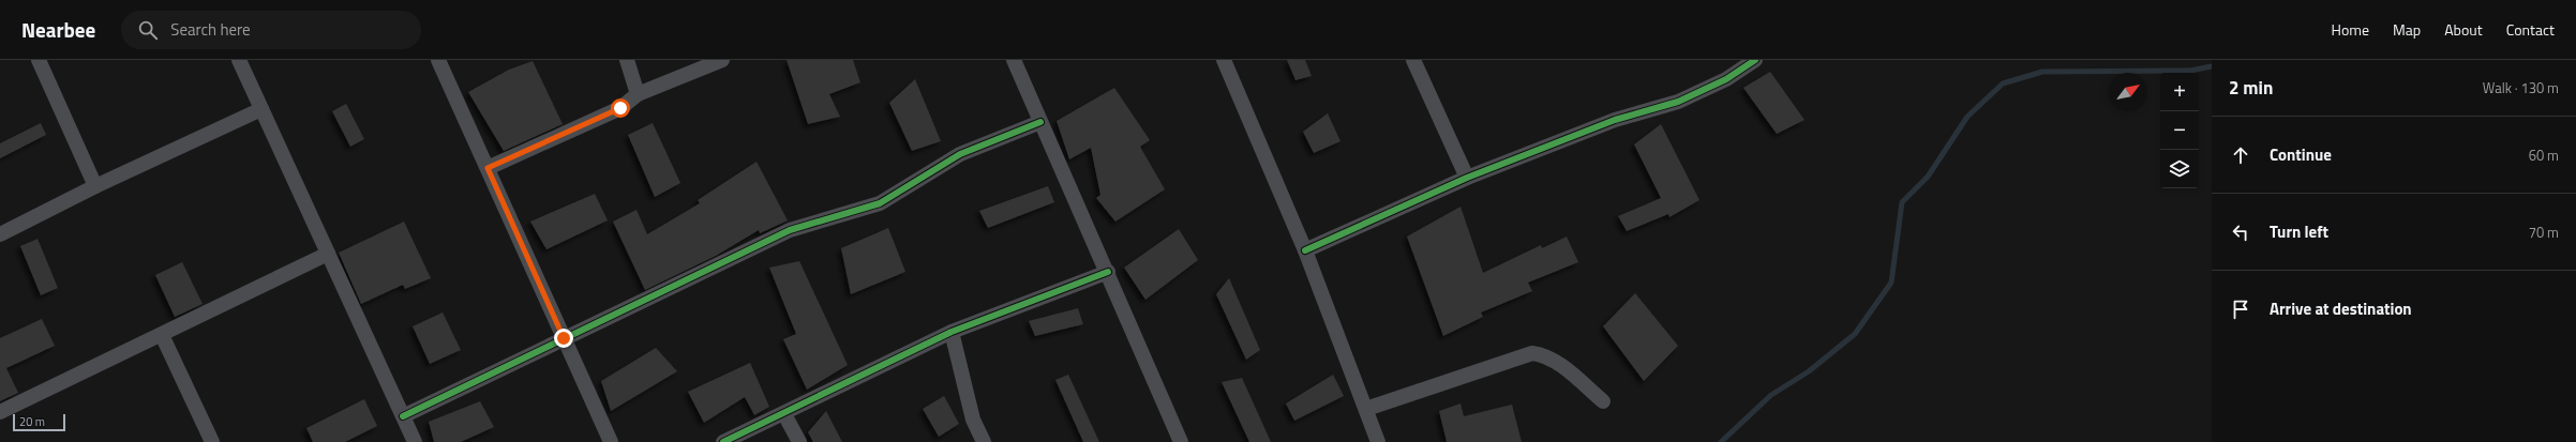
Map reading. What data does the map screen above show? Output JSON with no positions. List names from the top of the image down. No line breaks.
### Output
{"scale_bar":"20 m","north":"top right","page":{"header":"Nearbee","search":"Search here","nav":["Home","Map","About","Contact"],"heading":["2 min","Walk · 130 m"],"map_buttons":["+","−"],"list":[["Continue","60 m"],["Turn left","70 m"],"Arrive at destination"],"scale":"20 m"}}
